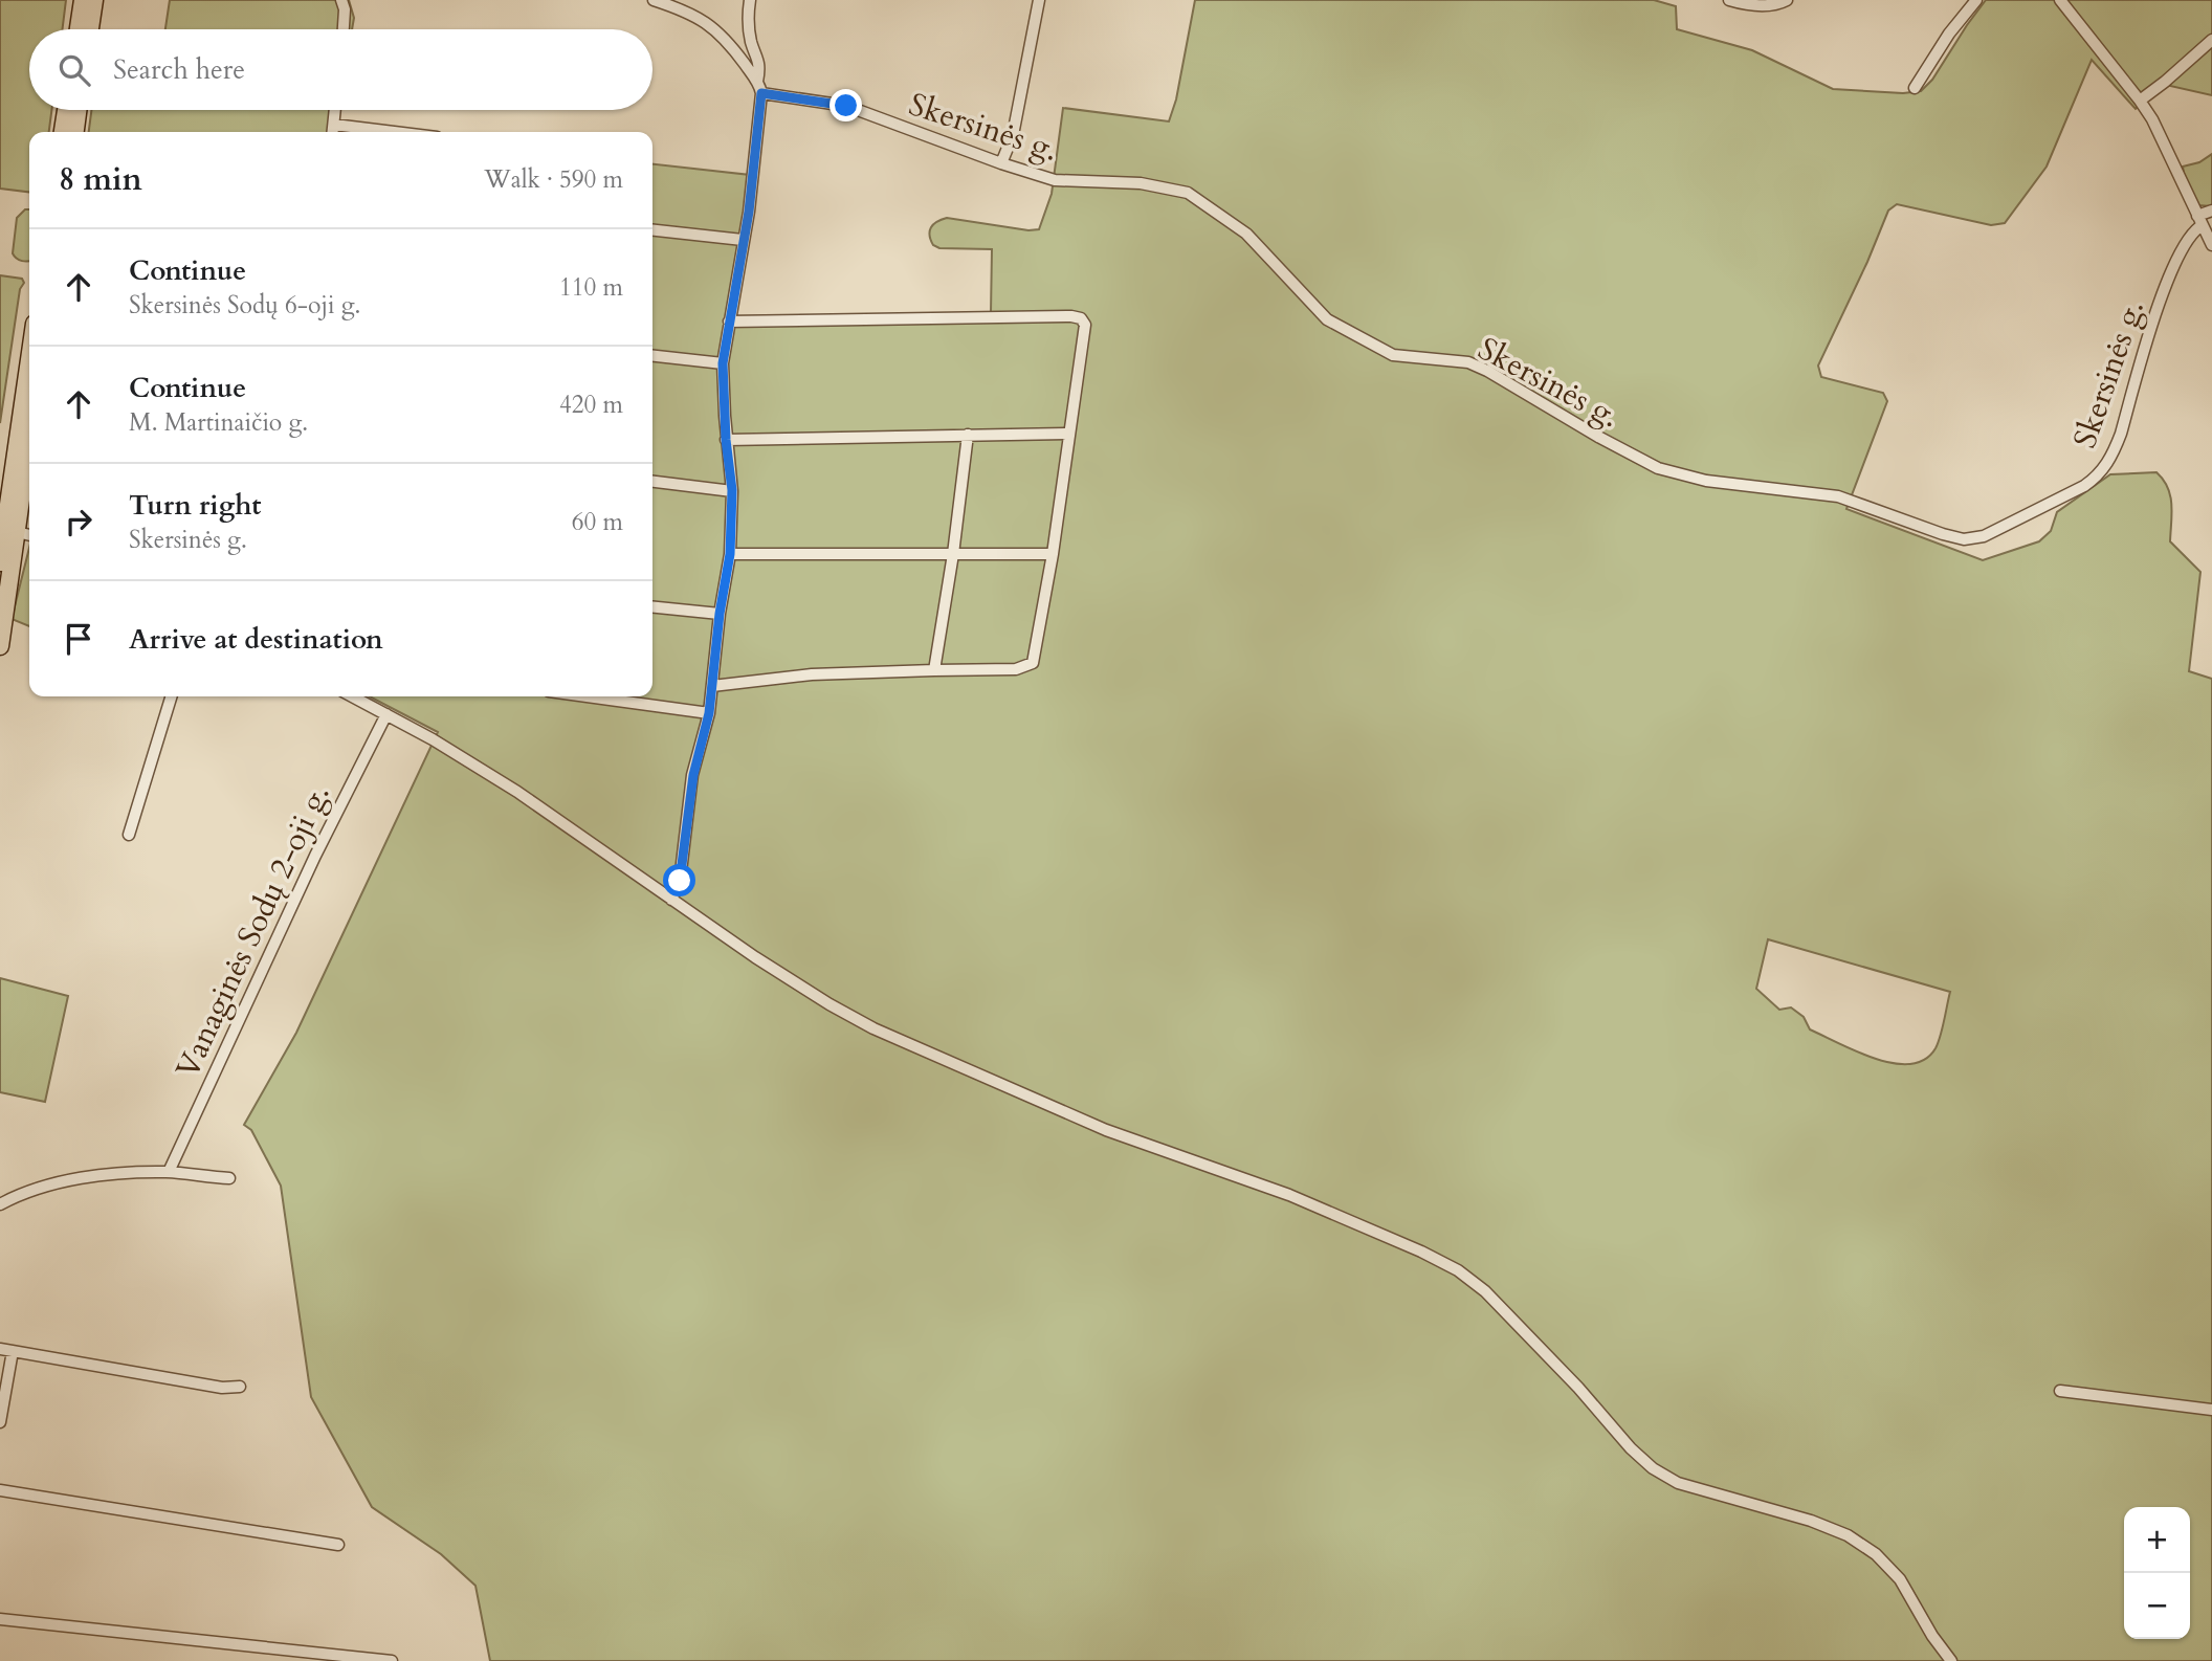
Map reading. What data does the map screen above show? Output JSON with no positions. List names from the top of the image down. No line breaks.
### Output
{"streets":{"street":["Skersinės g.","Vanaginės Sodų 2-oji g."]},"page":{"search":"Search here","heading":["8 min","Walk · 590 m"],"list":[["Continue","Skersinės Sodų 6-oji g.","110 m"],["Continue","M. Martinaičio g.","420 m"],["Turn right","Skersinės g.","60 m"],"Arrive at destination"],"map_buttons":["+","−"]}}
